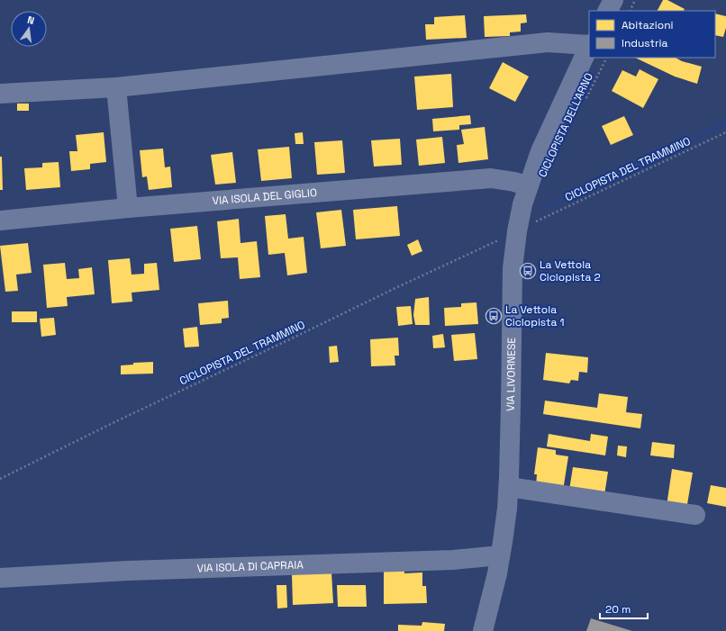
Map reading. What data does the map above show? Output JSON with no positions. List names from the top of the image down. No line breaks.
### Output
{"streets":{"street":["VIA ISOLA DEL GIGLIO","VIA LIVORNESE","VIA ISOLA DI CAPRAIA"],"path":["CICLOPISTA DELL'ARNO","CICLOPISTA DEL TRAMMINO"]},"crossings":[["VIA ISOLA DEL GIGLIO","VIA LIVORNESE"],["VIA LIVORNESE","VIA ISOLA DI CAPRAIA"]],"places":{"bus stop":["La Vettola Ciclopista 2","La Vettola Ciclopista 1"]},"legend":["Abitazioni","Industria"],"scale_bar":"20 m","north":"top"}
